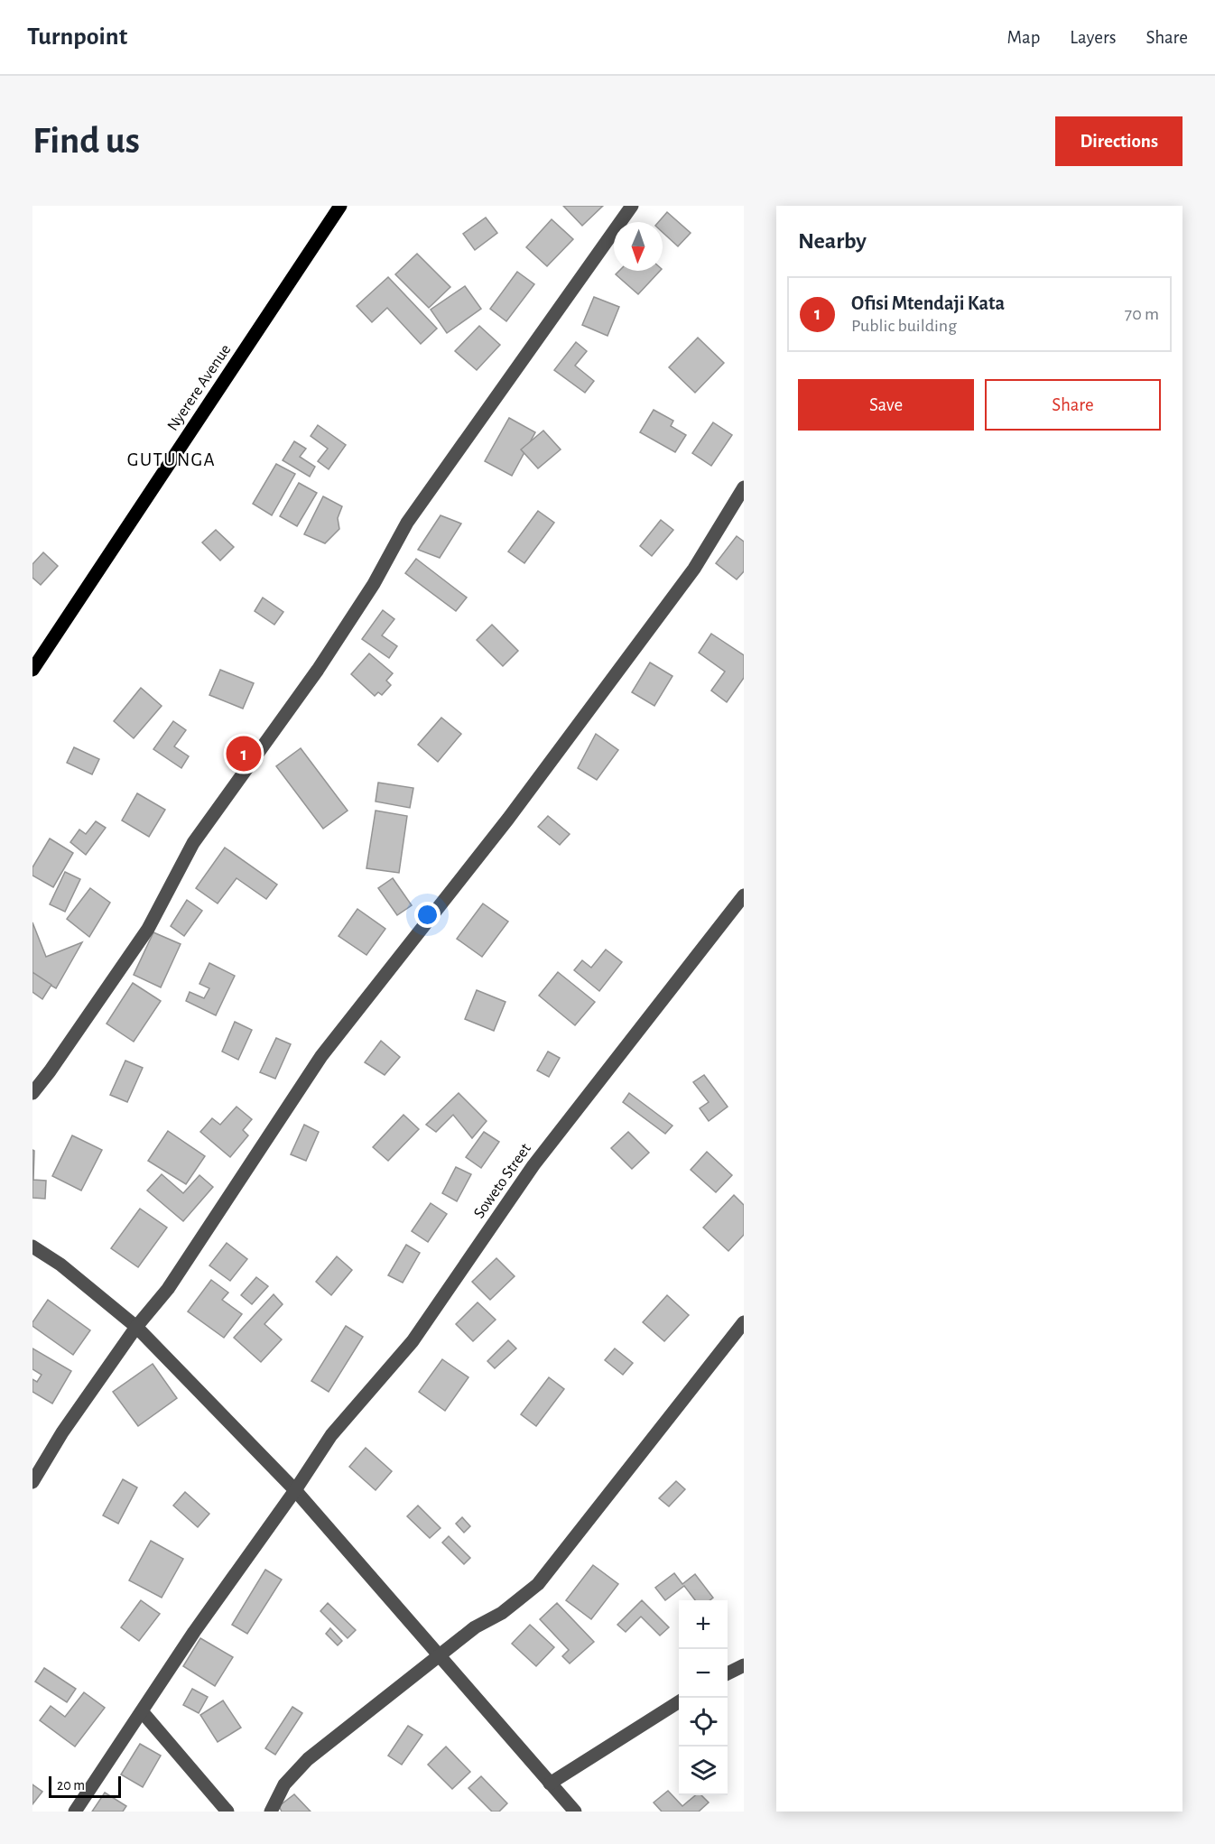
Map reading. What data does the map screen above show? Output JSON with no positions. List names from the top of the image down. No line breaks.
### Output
{"streets":{"main road":["Nyerere Avenue"],"street":["Soweto Street"]},"districts":["GUTUNGA"],"scale_bar":"20 m","north":"bottom","page":{"header":"Turnpoint","nav":["Map","Layers","Share"],"buttons":["Directions",["Save","Share"]],"title":"Find us","heading":"Nearby","list":[{"mark":"1","name":"Ofisi Mtendaji Kata","note":"Public building","value":"70 m"}],"pins":"1","map_buttons":["+","−"],"scale":"20 m"}}
